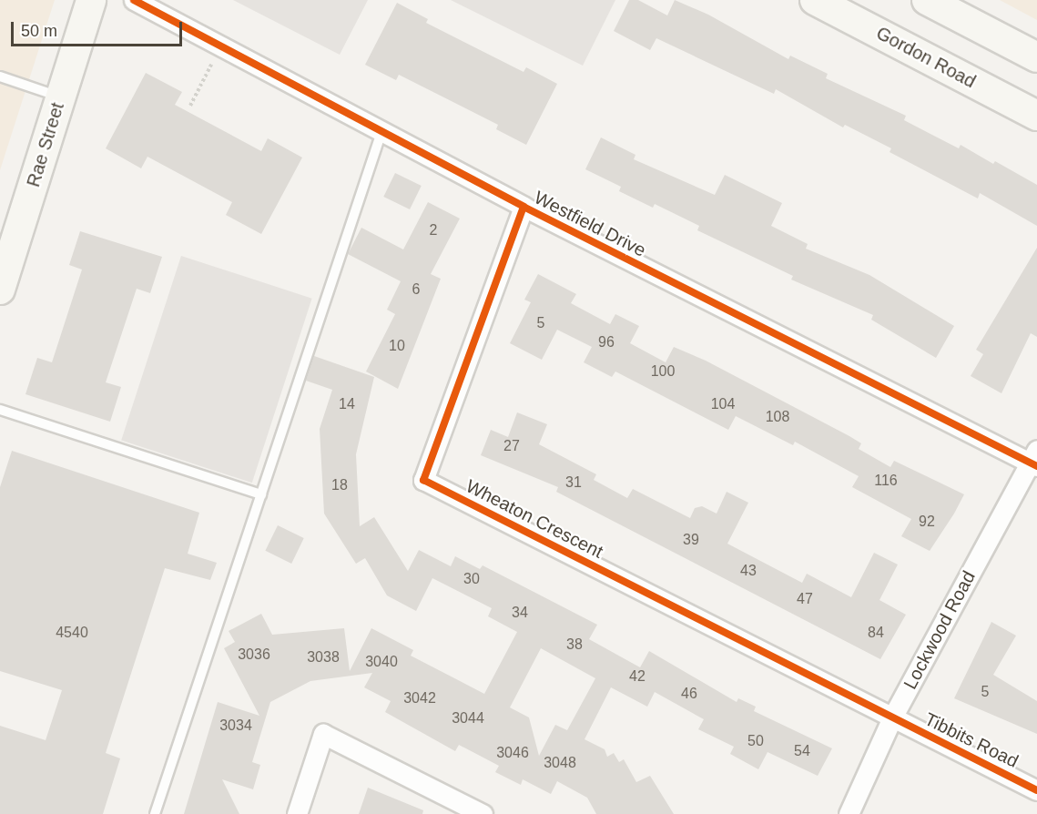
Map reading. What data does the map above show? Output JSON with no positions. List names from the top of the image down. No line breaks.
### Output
{"streets":{"main road":["Gordon Road","Rae Street"],"street":["Westfield Drive","Wheaton Crescent","Lockwood Road","Tibbits Road"]},"crossings":[["Westfield Drive","Wheaton Crescent"],["Westfield Drive","Lockwood Road"],["Wheaton Crescent","Lockwood Road"],["Wheaton Crescent","Tibbits Road"],["Lockwood Road","Tibbits Road"]],"house_numbers":["2","6","5","96","10","100","14","104","108","27","116","31","18","92","39","43","30","47","34","4540","84","38","3036","3038","3040","42","5","46","3042","3044","3034","50","54","3046","3048"],"scale_bar":"50 m"}
